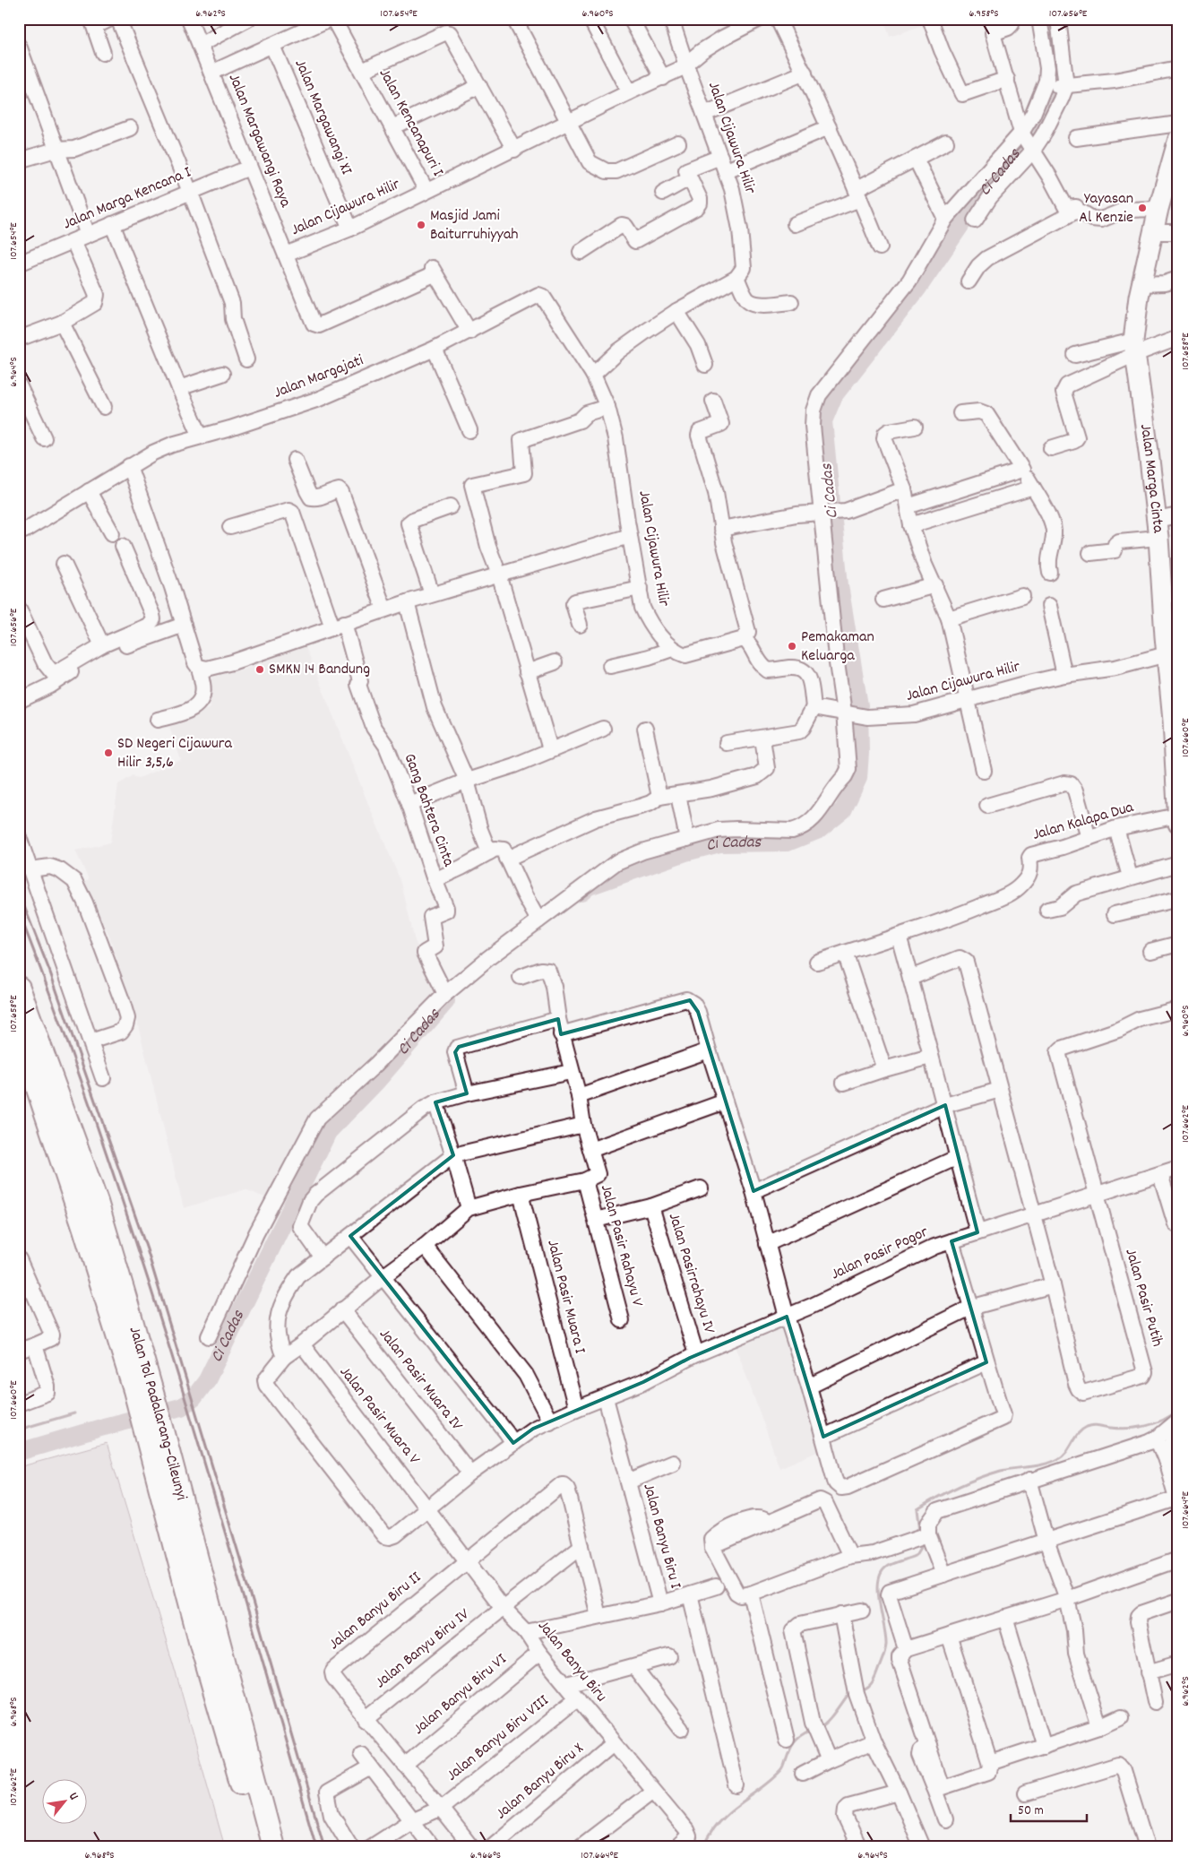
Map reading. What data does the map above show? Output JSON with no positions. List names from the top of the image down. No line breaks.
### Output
{"streets":{"highway":["Jalan Tol Padalarang–Cileunyi"],"main road":["Jalan Marga Cinta"],"street":["Jalan Margawangi XI","Jalan Kencanapuri I","Jalan Cijawura Hilir","Jalan Margawangi Raya","Jalan Marga Kencana I","Jalan Margajati","Gang Bahtera Cinta","Jalan Kalapa Dua","Jalan Pasir Rahayu V","Jalan Pasir Pogor","Jalan Pasirrahayu IV","Jalan Pasir Muara I","Jalan Pasir Putih","Jalan Pasir Muara IV","Jalan Pasir Muara V","Jalan Banyu Biru I","Jalan Banyu Biru II","Jalan Banyu Biru IV","Jalan Banyu Biru","Jalan Banyu Biru VI","Jalan Banyu Biru VIII","Jalan Banyu Biru X"]},"crossings":[["Jalan Margawangi XI","Jalan Cijawura Hilir"],["Jalan Kencanapuri I","Jalan Cijawura Hilir"],["Jalan Cijawura Hilir","Jalan Margawangi Raya"],["Jalan Cijawura Hilir","Jalan Margajati"],["Jalan Cijawura Hilir","Jalan Marga Cinta"],["Jalan Margawangi Raya","Jalan Marga Kencana I"],["Jalan Margawangi Raya","Jalan Margajati"],["Jalan Marga Cinta","Jalan Kalapa Dua"],["Jalan Pasir Rahayu V","Jalan Pasirrahayu IV"],["Jalan Pasir Pogor","Jalan Pasirrahayu IV"],["Jalan Pasir Pogor","Jalan Pasir Muara I"],["Jalan Pasir Pogor","Jalan Pasir Putih"],["Jalan Pasir Pogor","Jalan Pasir Muara IV"],["Jalan Pasir Pogor","Jalan Pasir Muara V"],["Jalan Pasir Pogor","Jalan Banyu Biru I"],["Jalan Pasir Pogor","Jalan Banyu Biru"],["Jalan Pasir Muara V","Jalan Banyu Biru"],["Jalan Banyu Biru I","Jalan Banyu Biru"],["Jalan Banyu Biru II","Jalan Banyu Biru IV"],["Jalan Banyu Biru II","Jalan Banyu Biru"],["Jalan Banyu Biru II","Jalan Banyu Biru VI"],["Jalan Banyu Biru II","Jalan Banyu Biru VIII"],["Jalan Banyu Biru IV","Jalan Banyu Biru"],["Jalan Banyu Biru","Jalan Banyu Biru VI"],["Jalan Banyu Biru","Jalan Banyu Biru VIII"],["Jalan Banyu Biru","Jalan Banyu Biru X"]],"water":["Ci Cadas"],"places":["Yayasan Al Kenzie","Masjid Jami Baiturruhiyyah","Pemakaman Keluarga","SMKN 14 Bandung","SD Negeri Cijawura Hilir 3,5,6"],"scale_bar":"50 m","north":"top right","coordinates":["6.962°S","107.654°E","6.960°S","6.958°S","107.656°E","107.658°E","6.964°S","107.660°E","107.662°E","107.664°E","6.968°S","6.966°S"]}
